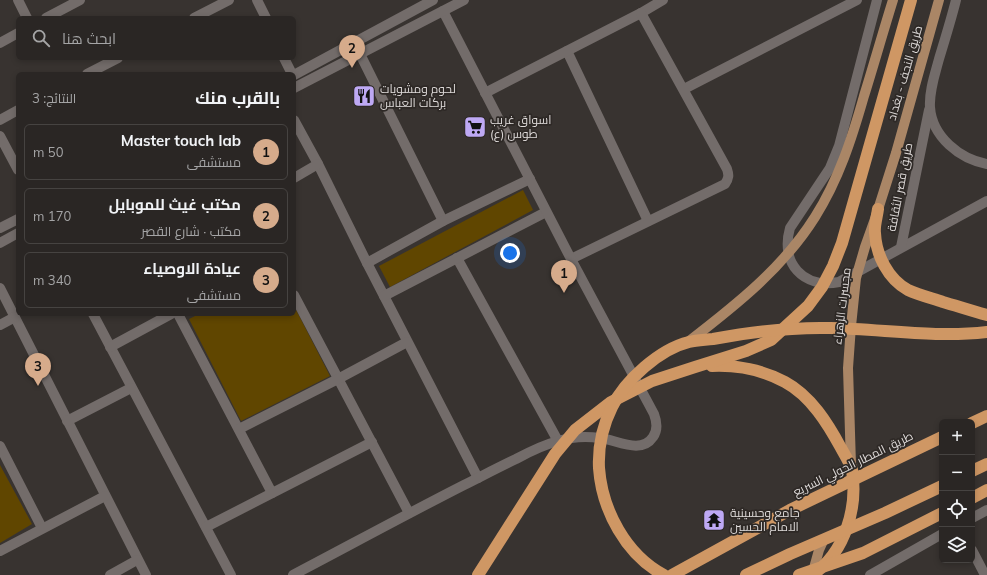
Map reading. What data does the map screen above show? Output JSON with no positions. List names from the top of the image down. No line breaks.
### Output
{"streets":{"highway":["طريق المطار الحولي السريع"],"main road":["طريق النجف - بغداد","مجسرات الزهراء"],"street":["طريق قصر الثقافة"]},"crossings":[["طريق النجف - بغداد","مجسرات الزهراء"]],"places":{"restaurant":["لحوم ومشويات بركات العباس"],"supermarket":["اسواق غريب طوس (ع)"],"temple":["جامع وحسينية الامام الحسين"]},"page":{"search":"ابحث هنا","pins":["2","1","3"],"heading":["بالقرب منك","النتائج: 3"],"list":[{"mark":"1","name":"Master touch lab","note":"مستشفى","value":"50 m"},{"mark":"2","name":"مكتب غيث للموبايل","note":"مكتب · شارع القصر","value":"170 m"},{"mark":"3","name":"عيادة الاوصياء","note":"مستشفى","value":"340 m"}],"map_buttons":["+","−"]}}
